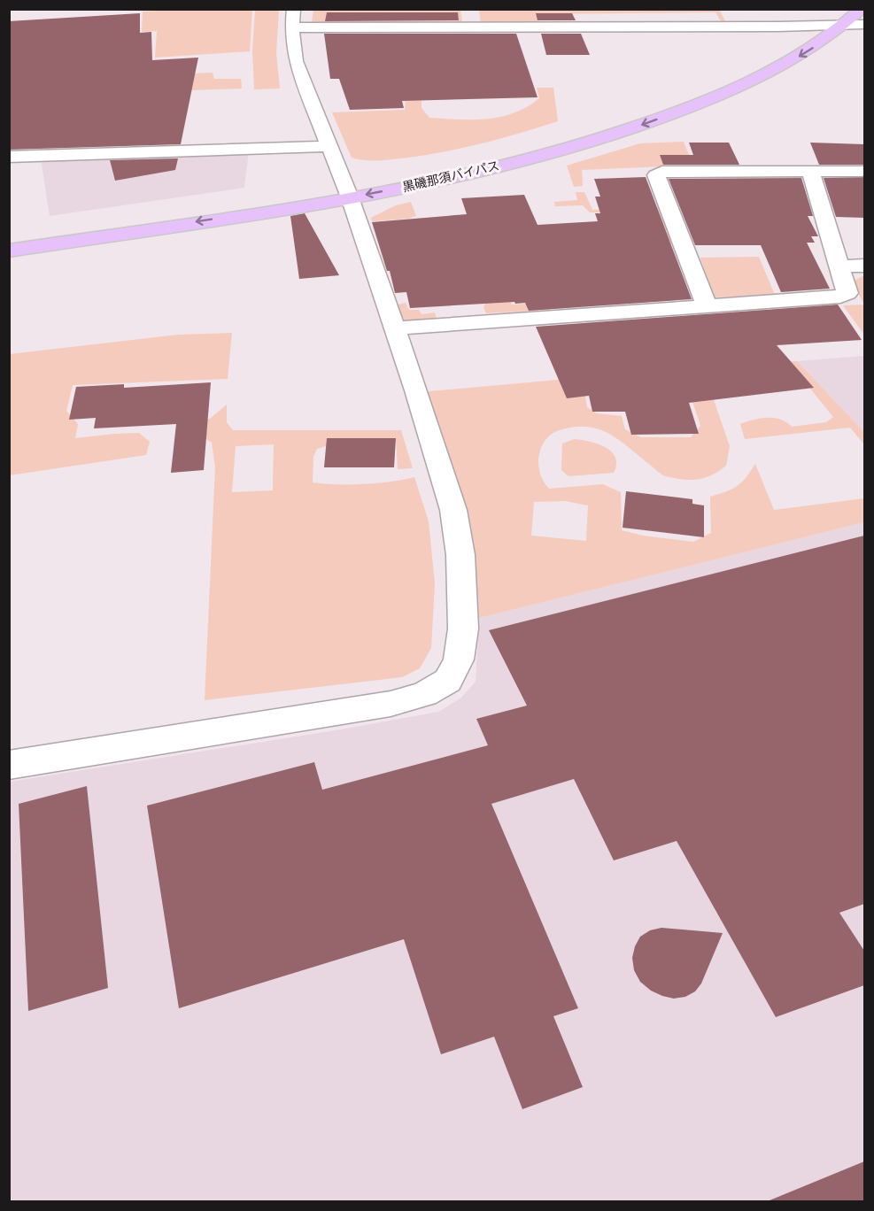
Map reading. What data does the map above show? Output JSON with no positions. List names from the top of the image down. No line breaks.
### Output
{"streets":{"main road":["黒磯那須バイパス"]}}
